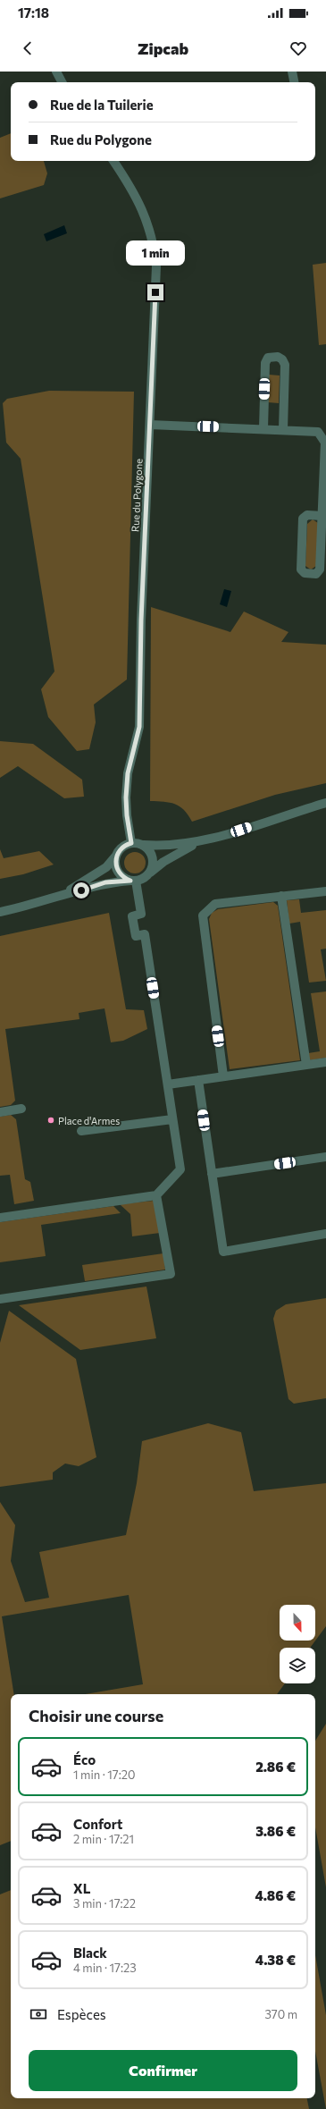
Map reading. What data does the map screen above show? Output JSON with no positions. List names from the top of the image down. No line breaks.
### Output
{"streets":{"street":["Rue du Polygone"]},"places":["Place d'Armes"],"north":"bottom","page":{"status":"17:18","header":"Zipcab","banner":["Rue de la Tuilerie","Rue du Polygone"],"bubble":"1 min","heading":"Choisir une course","list":[{"name":"Éco","note":"1 min · 17:20","value":"2.86 €"},{"name":"Confort","note":"2 min · 17:21","value":"3.86 €"},{"name":"XL","note":"3 min · 17:22","value":"4.86 €"},{"name":"Black","note":"4 min · 17:23","value":"4.38 €"}],"pay":["Espèces","370 m"],"buttons":"Confirmer"}}
